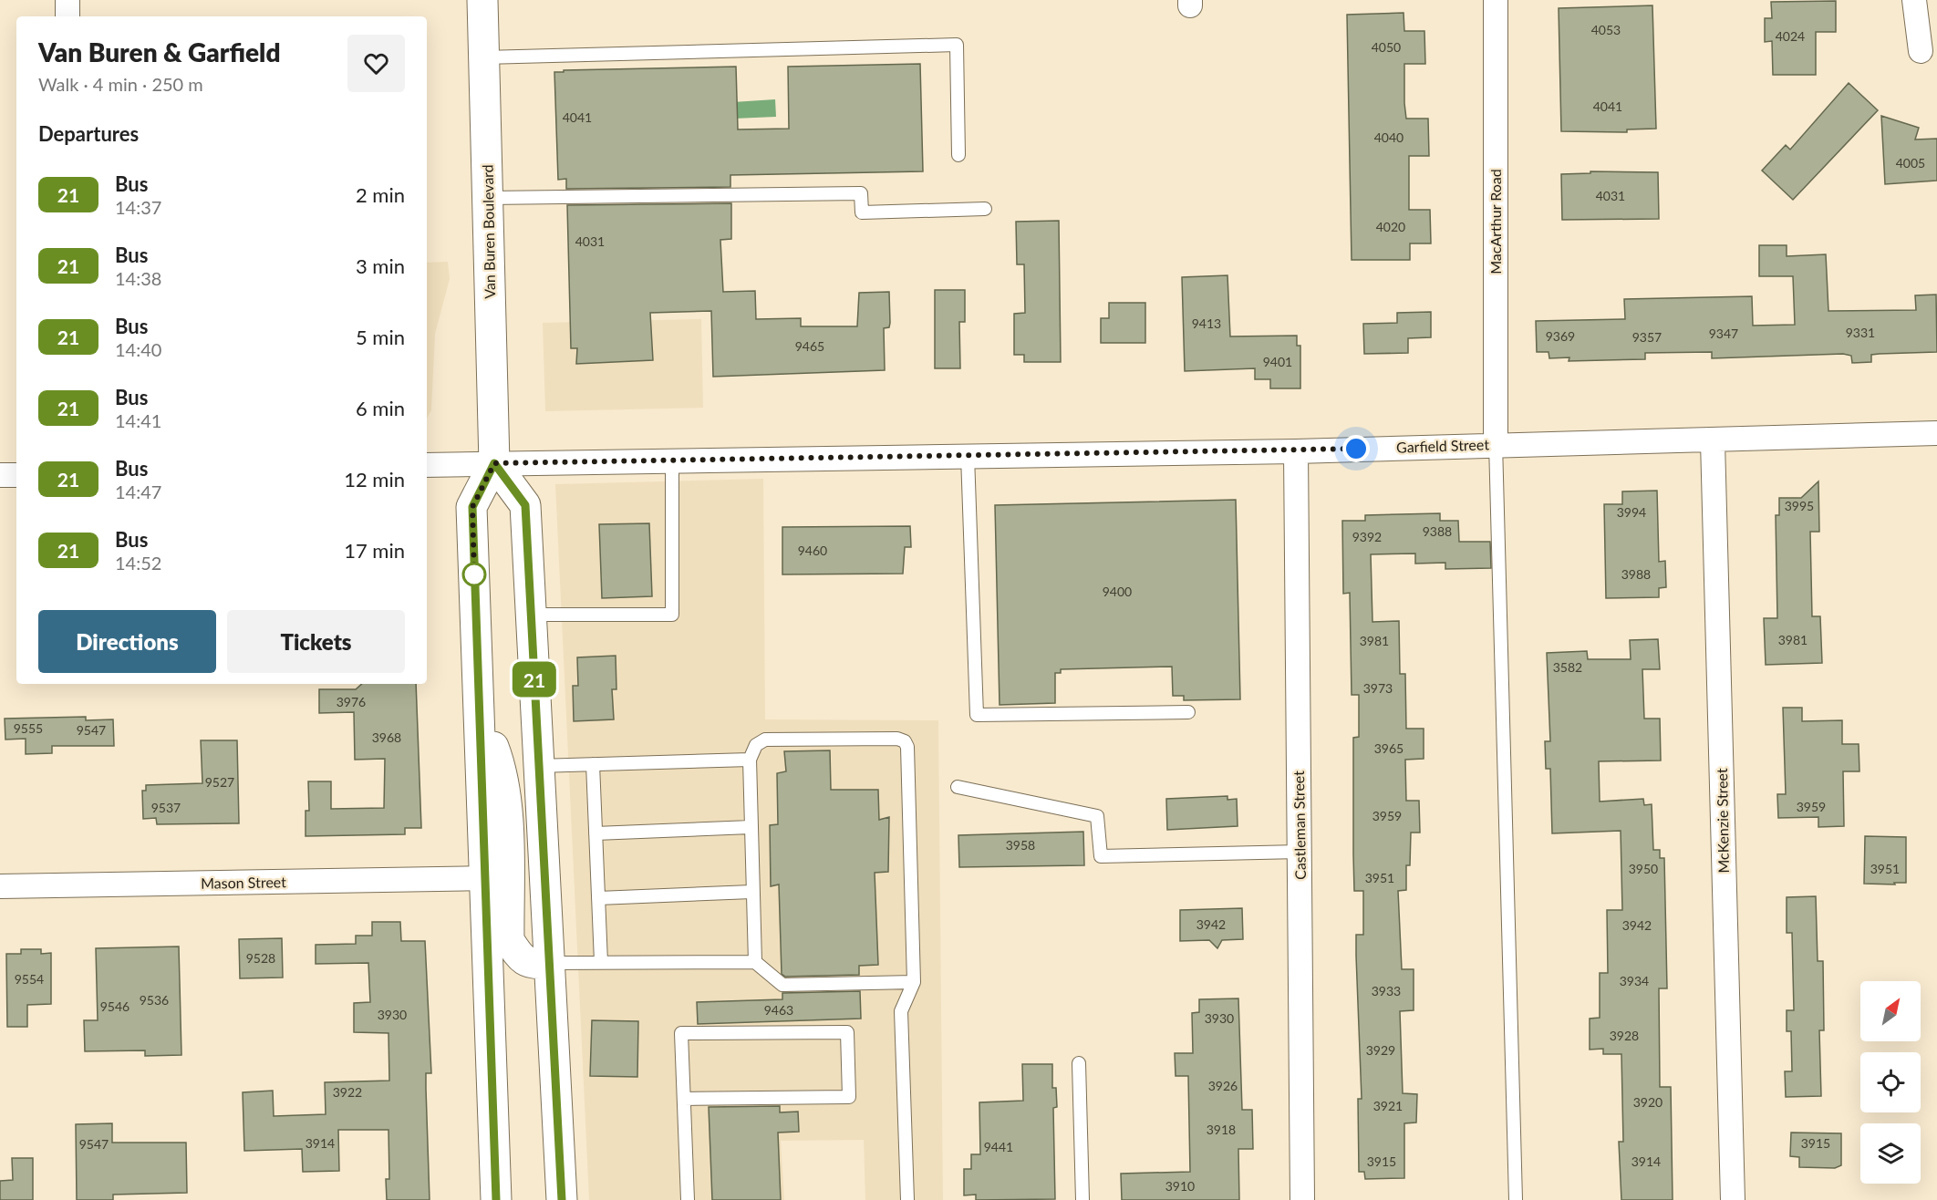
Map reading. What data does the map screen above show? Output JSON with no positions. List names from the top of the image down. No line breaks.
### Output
{"streets":{"main road":["Van Buren Boulevard"],"street":["MacArthur Road","Garfield Street","McKenzie Street","Castleman Street","Mason Street"]},"crossings":[["MacArthur Road","Garfield Street"],["Van Buren Boulevard","Garfield Street"],["Van Buren Boulevard","Mason Street"],["Garfield Street","McKenzie Street"],["Garfield Street","Castleman Street"]],"lines":["bus line 21"],"house_numbers":["4053","4024","4050","4041","4041","4040","4005","4031","4020","4031","9413","9331","9347","9369","9357","9465","9401","3995","3994","9388","9392","9460","3988","9400","3981","3981","3582","3973","3976","9555","9547","3968","3965","9527","3959","9537","3959","3958","3950","3951","3951","3942","3942","9528","9554","3934","3933","9536","9546","9463","3930","3930","3928","3929","3926","3922","3920","3921","3918","3914","3915","9547","9441","3915","3914","3910"],"north":"top right","page":{"on_map":"21","heading":[["Van Buren & Garfield","Walk · 4 min · 250 m"],"Departures"],"list":[{"mark":"21","name":"Bus","note":"14:37","value":"2 min"},{"mark":"21","name":"Bus","note":"14:38","value":"3 min"},{"mark":"21","name":"Bus","note":"14:40","value":"5 min"},{"mark":"21","name":"Bus","note":"14:41","value":"6 min"},{"mark":"21","name":"Bus","note":"14:47","value":"12 min"},{"mark":"21","name":"Bus","note":"14:52","value":"17 min"}],"buttons":["Directions","Tickets"]}}
